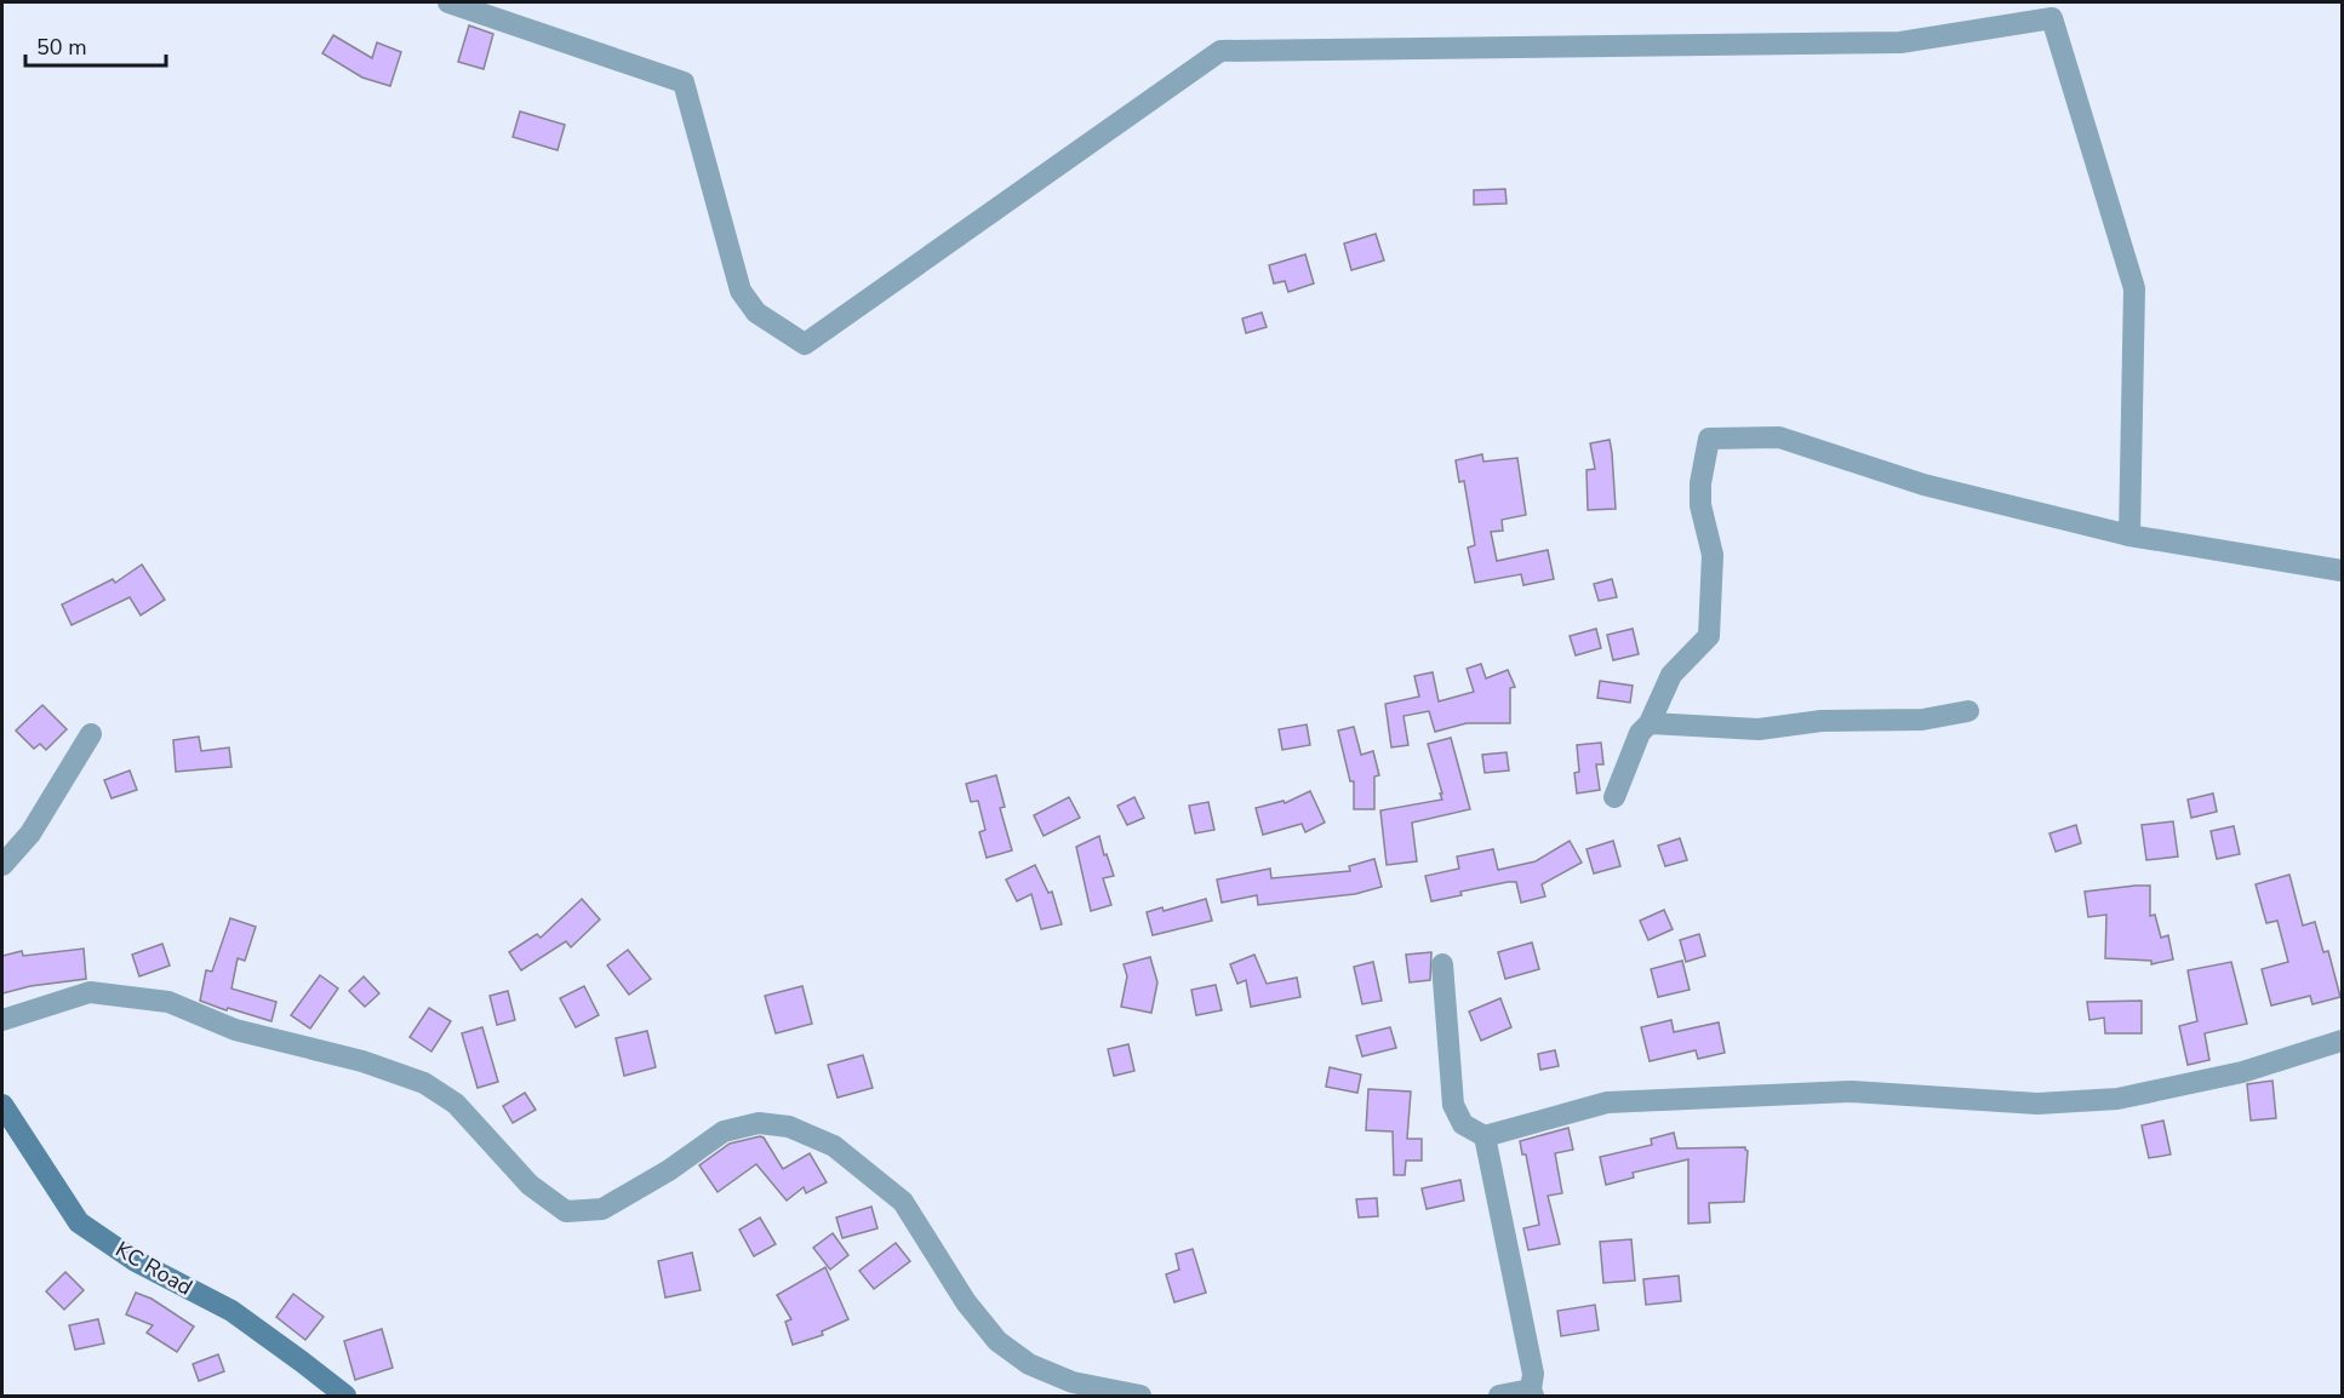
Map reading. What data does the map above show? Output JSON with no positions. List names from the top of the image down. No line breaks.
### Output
{"streets":{"main road":["KC Road"]},"scale_bar":"50 m"}
